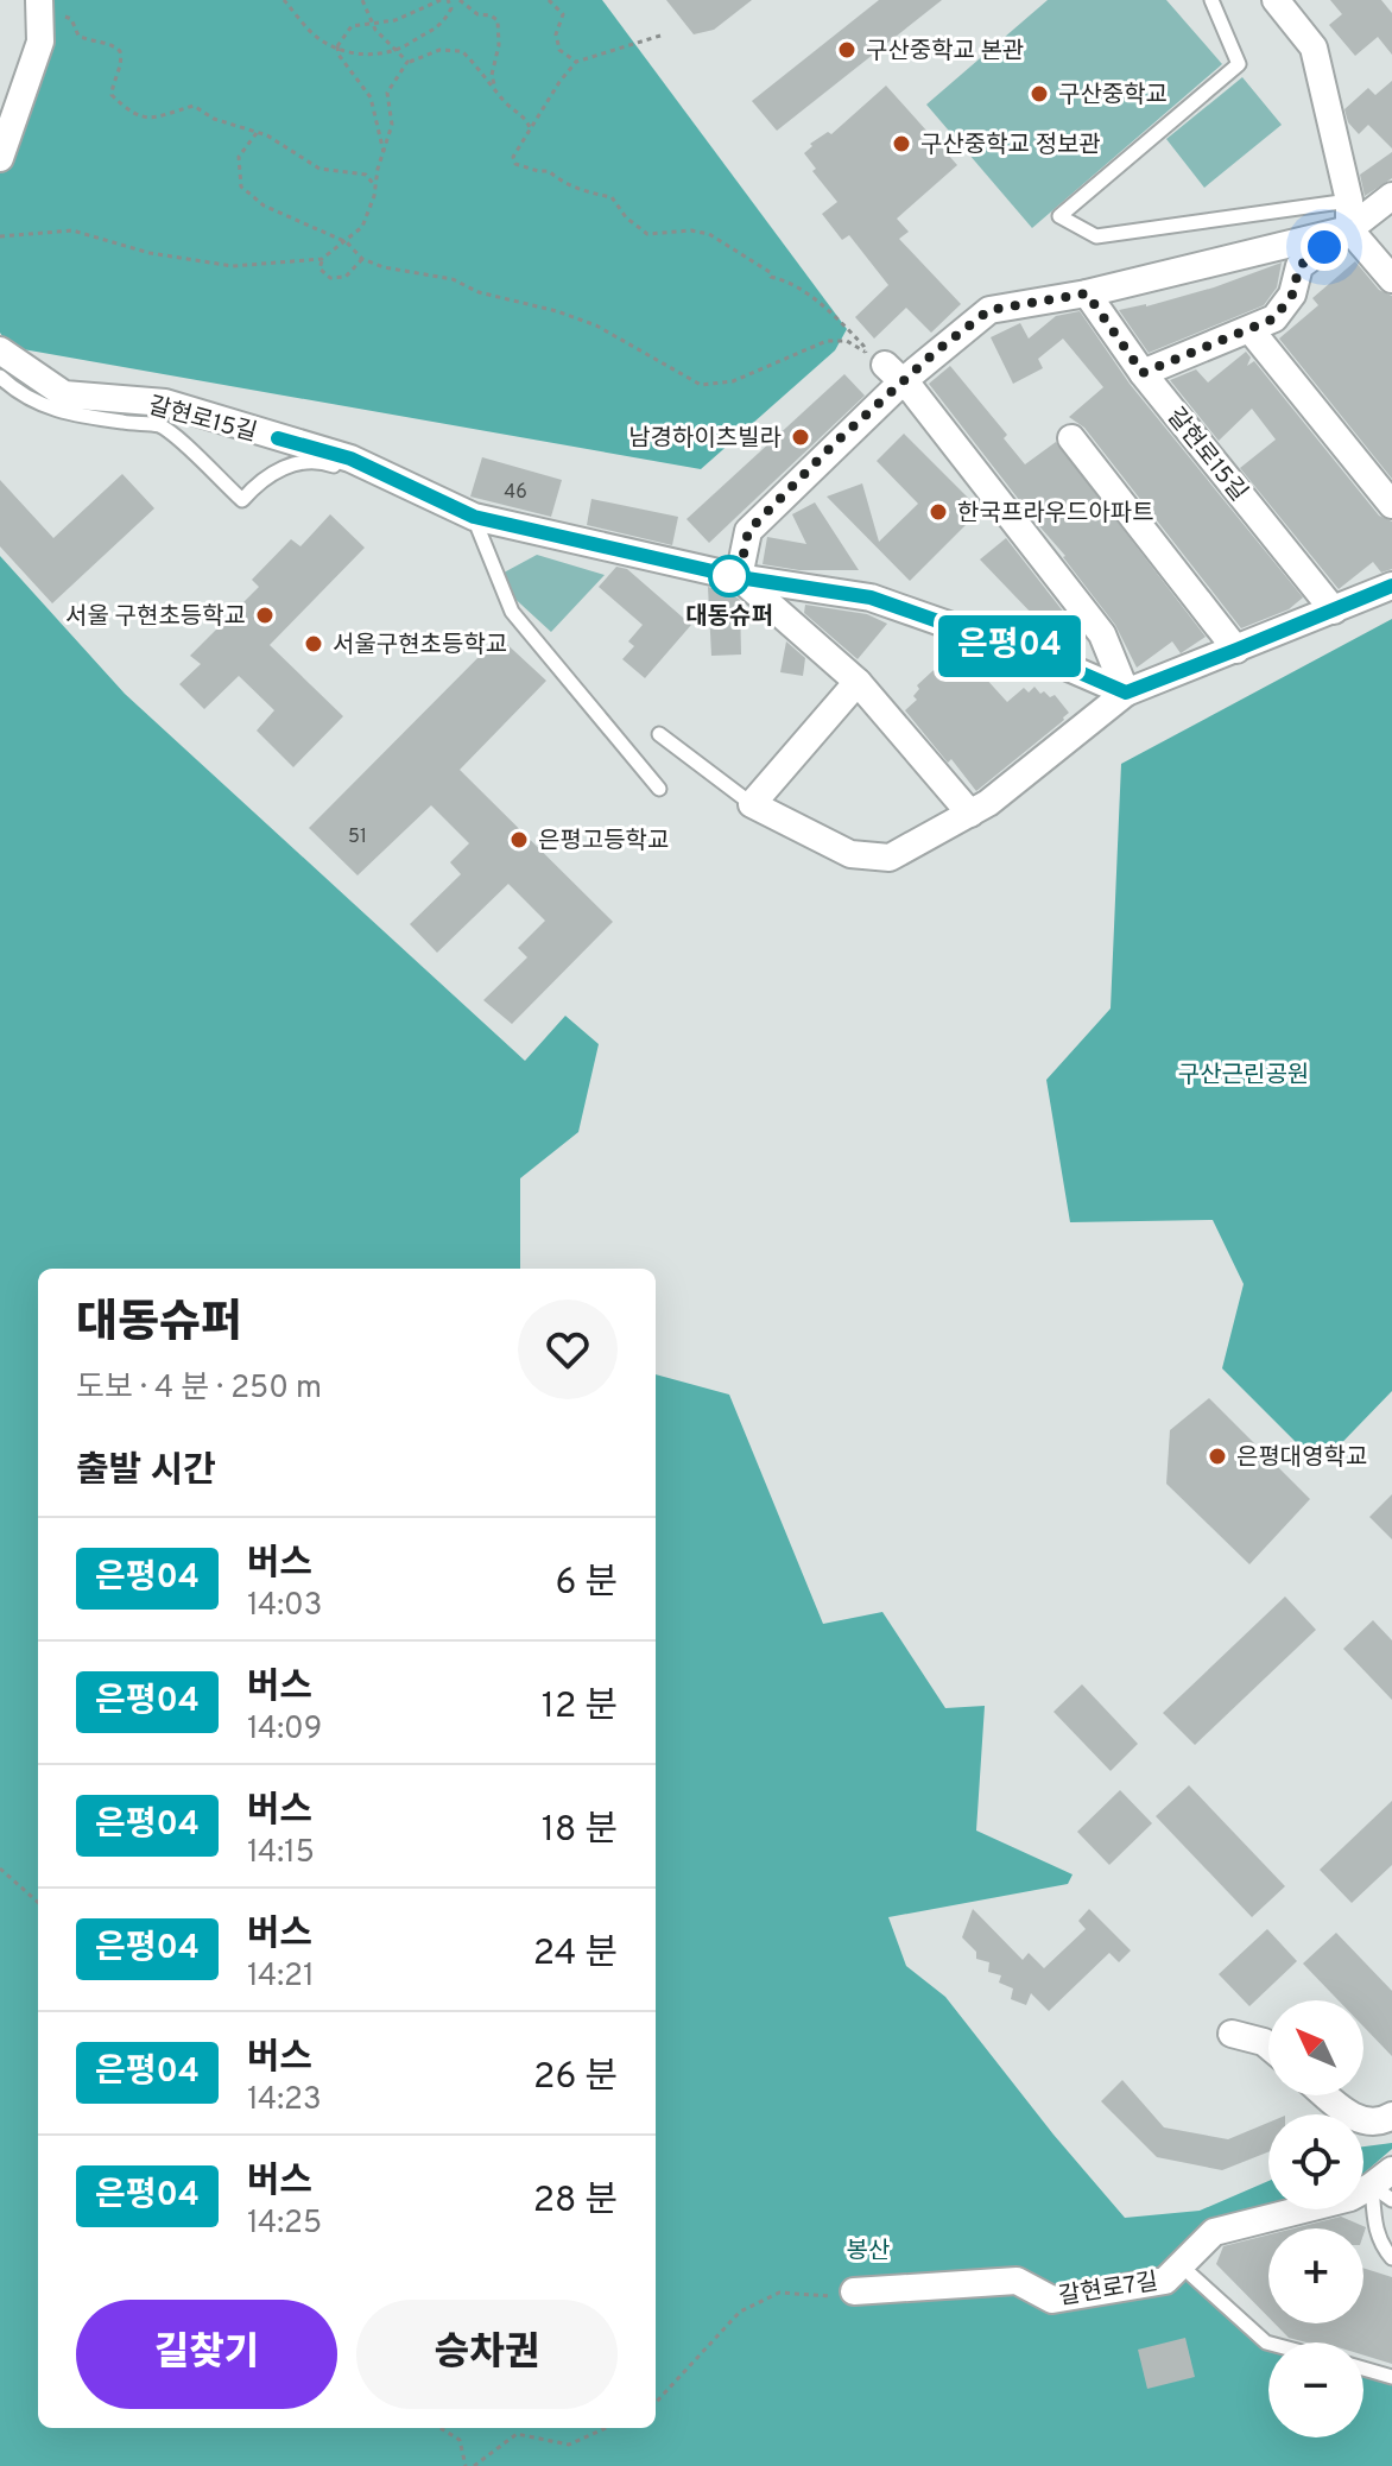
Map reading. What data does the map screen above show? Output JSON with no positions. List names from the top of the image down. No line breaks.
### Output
{"streets":{"street":["갈현로15길","갈현로7길"]},"parks":["구산근린공원","봉산"],"places":["구산중학교 본관","구산중학교","구산중학교 정보관","남경하이츠빌라","한국프라우드아파트","대동슈퍼","서울 구현초등학교","서울구현초등학교","은평고등학교","은평대영학교"],"lines":["bus line 은평04"],"house_numbers":["46","51"],"north":"top left","page":{"on_map":"은평04","heading":[["대동슈퍼","도보 · 4 분 · 250 m"],"출발 시간"],"list":[{"mark":"은평04","name":"버스","note":"14:03","value":"6 분"},{"mark":"은평04","name":"버스","note":"14:09","value":"12 분"},{"mark":"은평04","name":"버스","note":"14:15","value":"18 분"},{"mark":"은평04","name":"버스","note":"14:21","value":"24 분"},{"mark":"은평04","name":"버스","note":"14:23","value":"26 분"},{"mark":"은평04","name":"버스","note":"14:25","value":"28 분"}],"map_buttons":["+","−"],"buttons":["길찾기","승차권"]}}
